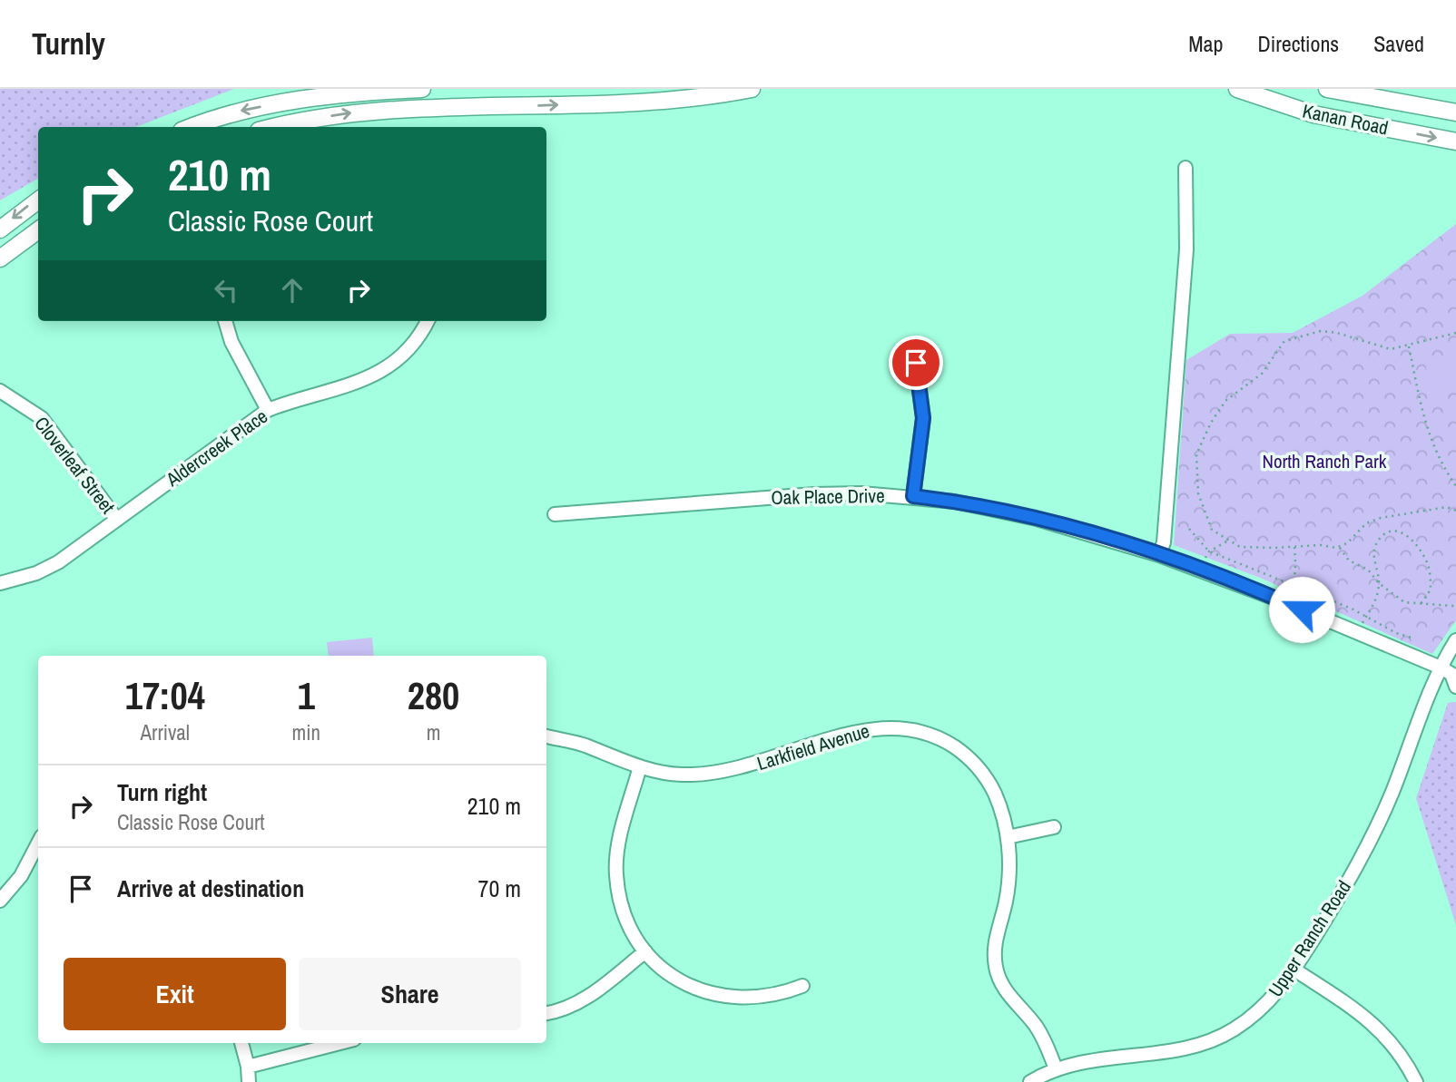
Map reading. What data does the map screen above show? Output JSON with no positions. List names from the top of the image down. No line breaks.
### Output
{"streets":{"main road":["Kanan Road"],"street":["Aldercreek Place","Cloverleaf Street","Oak Place Drive","Larkfield Avenue","Upper Ranch Road"]},"crossings":[["Aldercreek Place","Cloverleaf Street"],["Oak Place Drive","Upper Ranch Road"],["Larkfield Avenue","Upper Ranch Road"]],"parks":["North Ranch Park"],"page":{"header":"Turnly","nav":["Map","Directions","Saved"],"turn":["210 m","Classic Rose Court"],"eta":["17:04","Arrival","1","min","280","m"],"list":[{"name":"Turn right","note":"Classic Rose Court","value":"210 m"},{"name":"Arrive at destination","value":"70 m"}],"buttons":["Exit","Share"]}}
